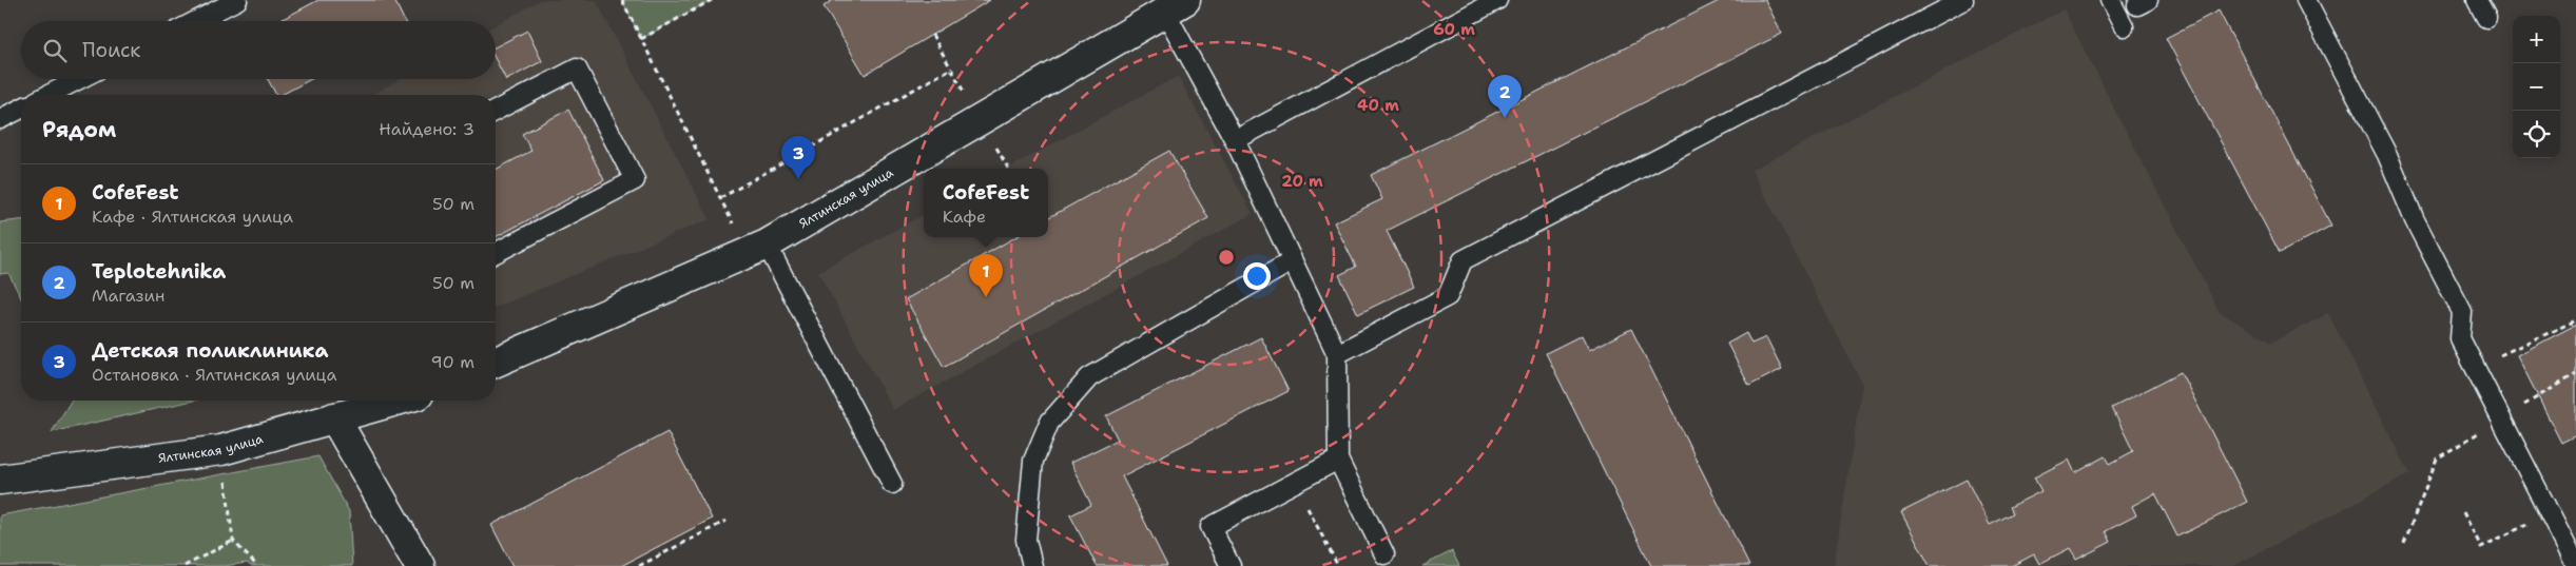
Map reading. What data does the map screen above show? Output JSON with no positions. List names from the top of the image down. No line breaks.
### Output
{"streets":{"street":["Ялтинская улица"]},"page":{"map_buttons":["+","−"],"search":"Поиск","pins":["2","3","1"],"heading":["Рядом","Найдено: 3"],"list":[{"mark":"1","name":"CofeFest","note":"Кафе · Ялтинская улица","value":"50 m"},{"mark":"2","name":"Teplotehnika","note":"Магазин","value":"50 m"},{"mark":"3","name":"Детская поликлиника","note":"Остановка · Ялтинская улица","value":"90 m"}],"popup":["CofeFest","Кафе"]},"rings":["60 m","40 m","20 m"]}
